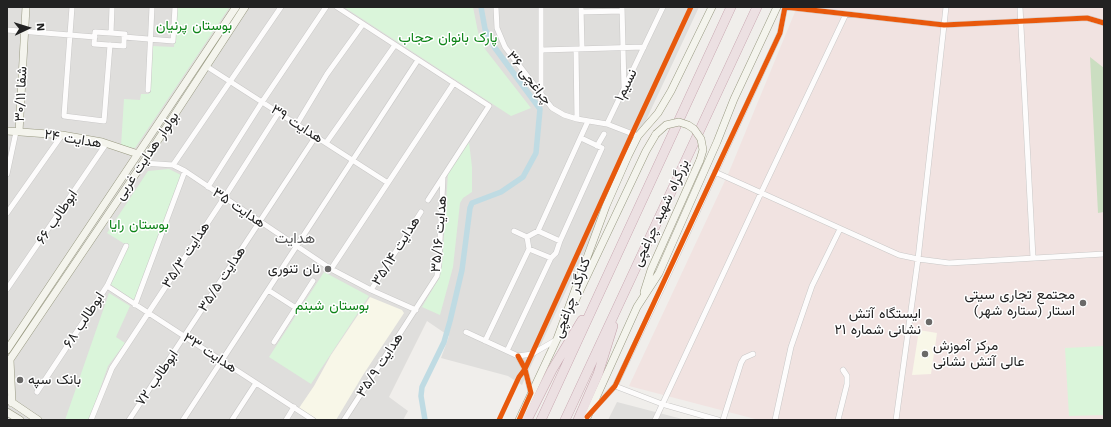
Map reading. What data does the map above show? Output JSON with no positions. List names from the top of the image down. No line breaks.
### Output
{"streets":{"highway":["بزرگراه شهید چراغچی"],"main road":["شفا ۳۰/۱۱","هدایت ۲۴","بولوار هدایت غربی","کنارگذر چراغچی"],"street":["چراغچی ۳۶","نسیم۱","هدایت ۳۹","هدایت ۳۵","ابوطالب ۶۶","هدایت ۳۵/۱۶","هدایت ۳۵/۱۴","هدایت ۳۵/۳","هدایت ۳۵/۵","ابوطالب ۶۸","هدایت ۳۳","هدایت ۳۵/۹","ابوطالب ۷۲"]},"crossings":[["چراغچی ۳۶","نسیم۱"],["چراغچی ۳۶","کنارگذر چراغچی"],["شفا ۳۰/۱۱","هدایت ۲۴"],["هدایت ۳۹","بولوار هدایت غربی"],["هدایت ۳۹","هدایت ۳۵/۳"],["هدایت ۳۹","هدایت ۳۵/۵"],["هدایت ۲۴","بولوار هدایت غربی"],["هدایت ۲۴","ابوطالب ۶۶"],["بولوار هدایت غربی","هدایت ۳۵"],["هدایت ۳۵","هدایت ۳۵/۱۶"],["هدایت ۳۵","هدایت ۳۵/۱۴"],["هدایت ۳۵","هدایت ۳۵/۳"],["هدایت ۳۵","هدایت ۳۵/۵"],["هدایت ۳۵","هدایت ۳۵/۹"],["هدایت ۳۵/۱۶","هدایت ۳۵/۹"],["هدایت ۳۵/۳","هدایت ۳۳"],["هدایت ۳۵/۵","هدایت ۳۳"],["هدایت ۳۵/۵","ابوطالب ۷۲"],["ابوطالب ۶۸","هدایت ۳۳"],["هدایت ۳۳","ابوطالب ۷۲"]],"districts":["هدایت"],"parks":["بوستان پرنیان","پارک بانوان حجاب","بوستان رایا","بوستان شبنم"],"places":["نان تنوری","مجتمع تجاری سیتی استار (ستاره شهر)","ایستگاه آتش نشانی شماره ۲۱","مرکز آموزش عالی آتش نشانی","بانک سپه"],"north":"right"}
